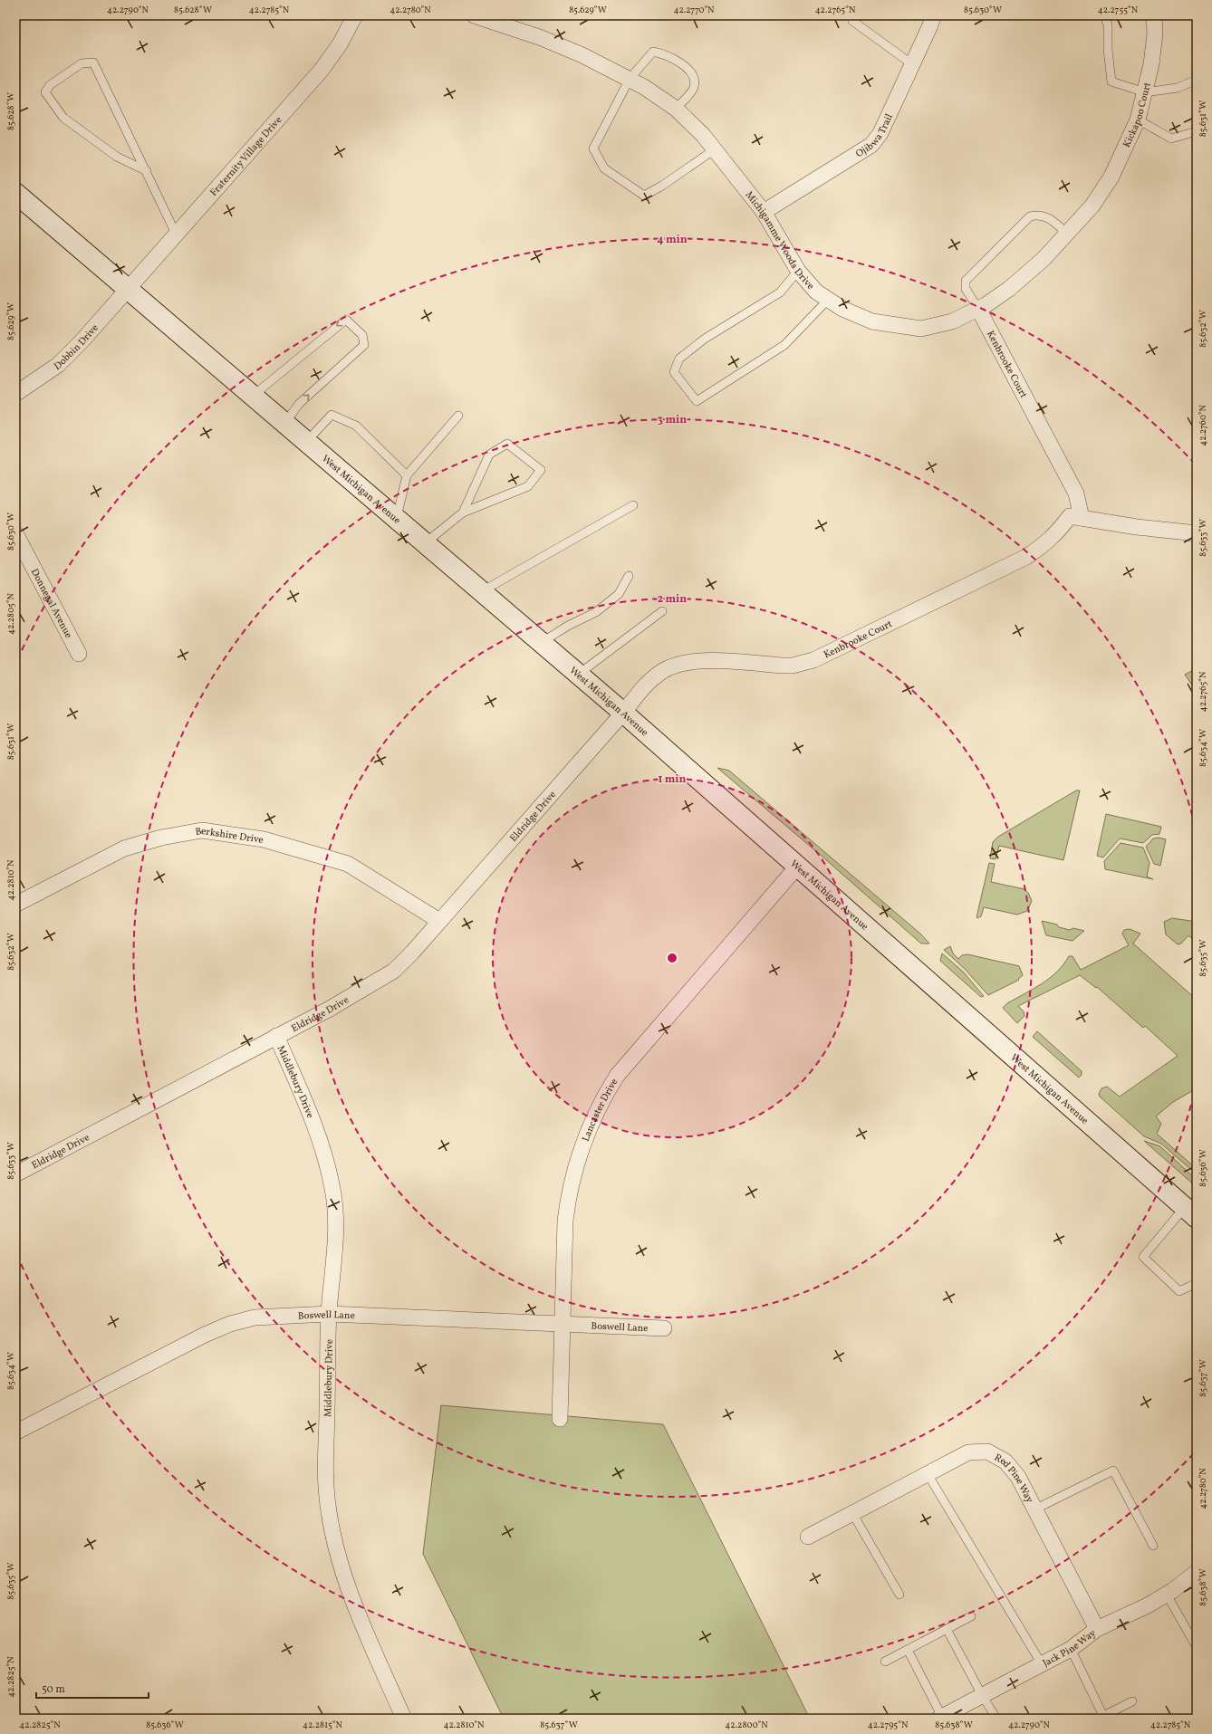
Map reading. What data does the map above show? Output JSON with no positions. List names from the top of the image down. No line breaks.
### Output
{"streets":{"street":["Kickapoo Court","Ojibwa Trail","Fraternity Village Drive","Michigamme Woods Drive","Dobbin Drive","Kenbrooke Court","West Michigan Avenue","Donnegal Avenue","Eldridge Drive","Berkshire Drive","Middlebury Drive","Lancaster Drive","Boswell Lane","Red Pine Way","Jack Pine Way"]},"crossings":[["Kickapoo Court","Michigamme Woods Drive"],["Ojibwa Trail","Michigamme Woods Drive"],["Fraternity Village Drive","Dobbin Drive"],["Fraternity Village Drive","West Michigan Avenue"],["Michigamme Woods Drive","Kenbrooke Court"],["Dobbin Drive","West Michigan Avenue"],["Kenbrooke Court","West Michigan Avenue"],["Kenbrooke Court","Eldridge Drive"],["West Michigan Avenue","Eldridge Drive"],["West Michigan Avenue","Lancaster Drive"],["Eldridge Drive","Berkshire Drive"],["Eldridge Drive","Middlebury Drive"],["Middlebury Drive","Boswell Lane"],["Lancaster Drive","Boswell Lane"],["Red Pine Way","Jack Pine Way"]],"scale_bar":"50 m","coordinates":["42.2790°N","85.628°W","42.2785°N","42.2780°N","85.629°W","42.2770°N","42.2765°N","85.630°W","42.2755°N","85.631°W","85.632°W","42.2760°N","85.633°W","42.2805°N","85.634°W","42.2810°N","85.635°W","85.636°W","85.637°W","85.638°W","42.2825°N","42.2815°N","42.2800°N","42.2795°N"],"rings":["4 min","3 min","2 min","1 min"]}
